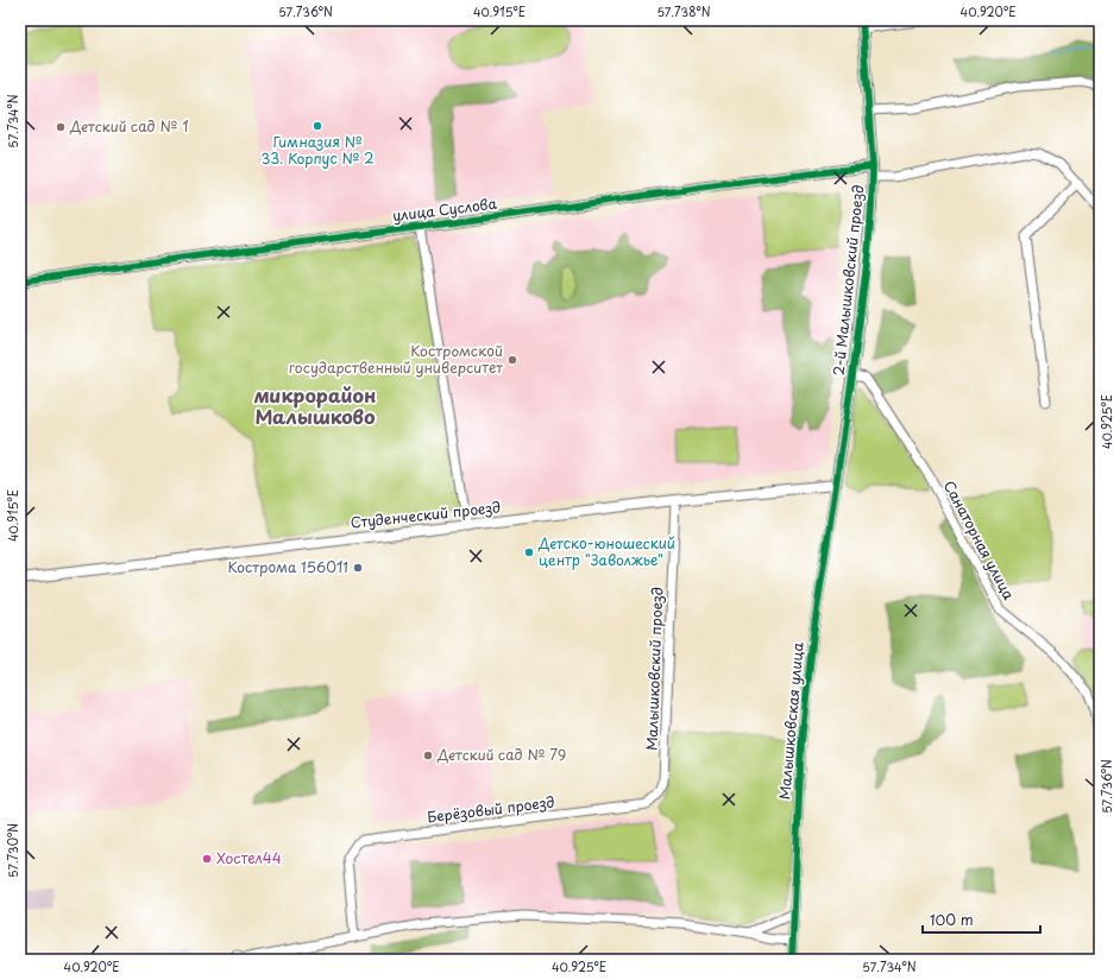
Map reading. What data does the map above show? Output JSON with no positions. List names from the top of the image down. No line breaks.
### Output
{"streets":{"street":["улица Суслова","2-й Малышковский проезд","Студенческий проезд","Санаторная улица","Малышковский проезд","Малышковская улица","Берёзовый проезд"]},"crossings":[["улица Суслова","2-й Малышковский проезд"],["2-й Малышковский проезд","Студенческий проезд"],["2-й Малышковский проезд","Санаторная улица"],["2-й Малышковский проезд","Малышковская улица"],["Студенческий проезд","Малышковский проезд"],["Студенческий проезд","Малышковская улица"],["Малышковский проезд","Берёзовый проезд"]],"districts":["микрорайон Малышково"],"places":["Гимназия № 33. Корпус № 2","Детский сад № 1","Костромской государственный университет","Детско-юношеский центр \"Заволжье\"","Кострома 156011","Детский сад № 79","Хостел44"],"scale_bar":"100 m","coordinates":["57.736°N","40.915°E","57.738°N","40.920°E","57.734°N","40.925°E","57.730°N"]}
